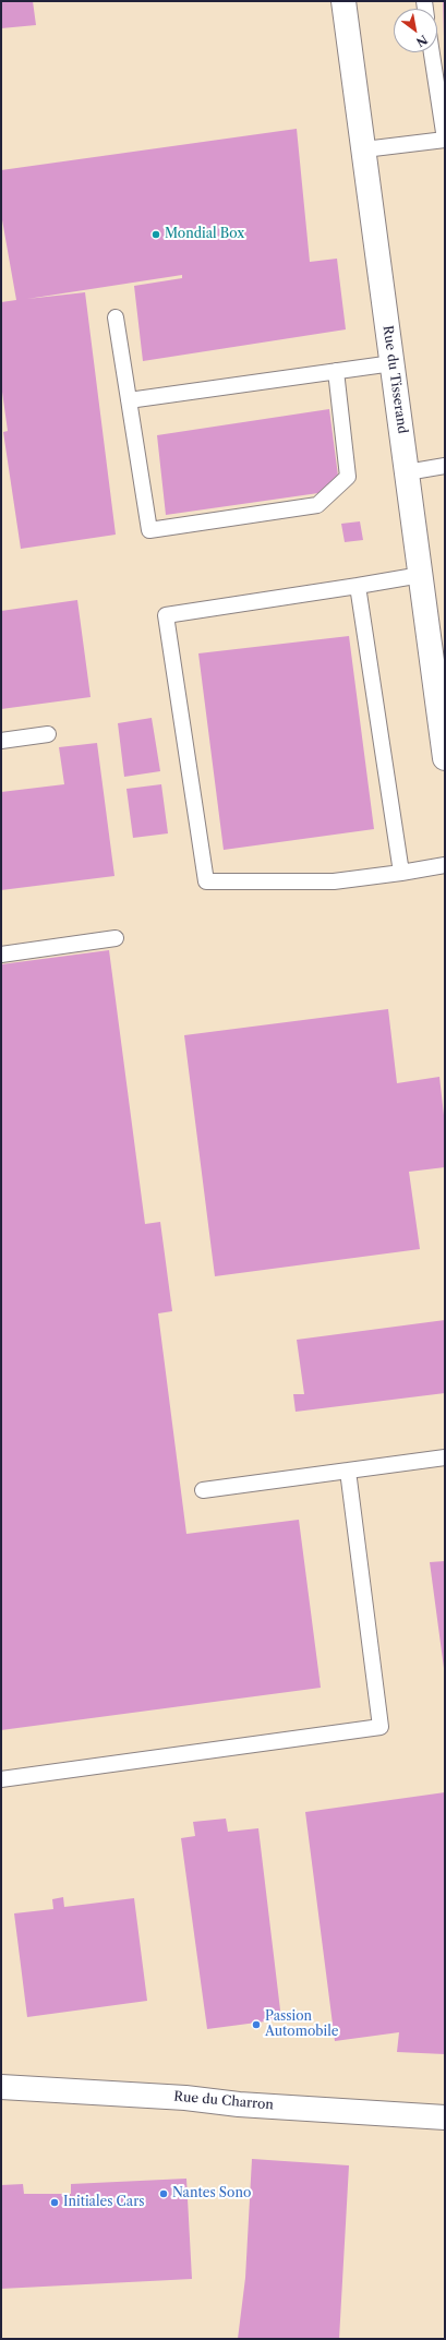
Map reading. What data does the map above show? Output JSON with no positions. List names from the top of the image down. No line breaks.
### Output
{"streets":{"street":["Rue du Tisserand","Rue du Charron"]},"places":["Mondial Box","Passion Automobile","Nantes Sono","Initiales Cars"],"north":"bottom right"}
